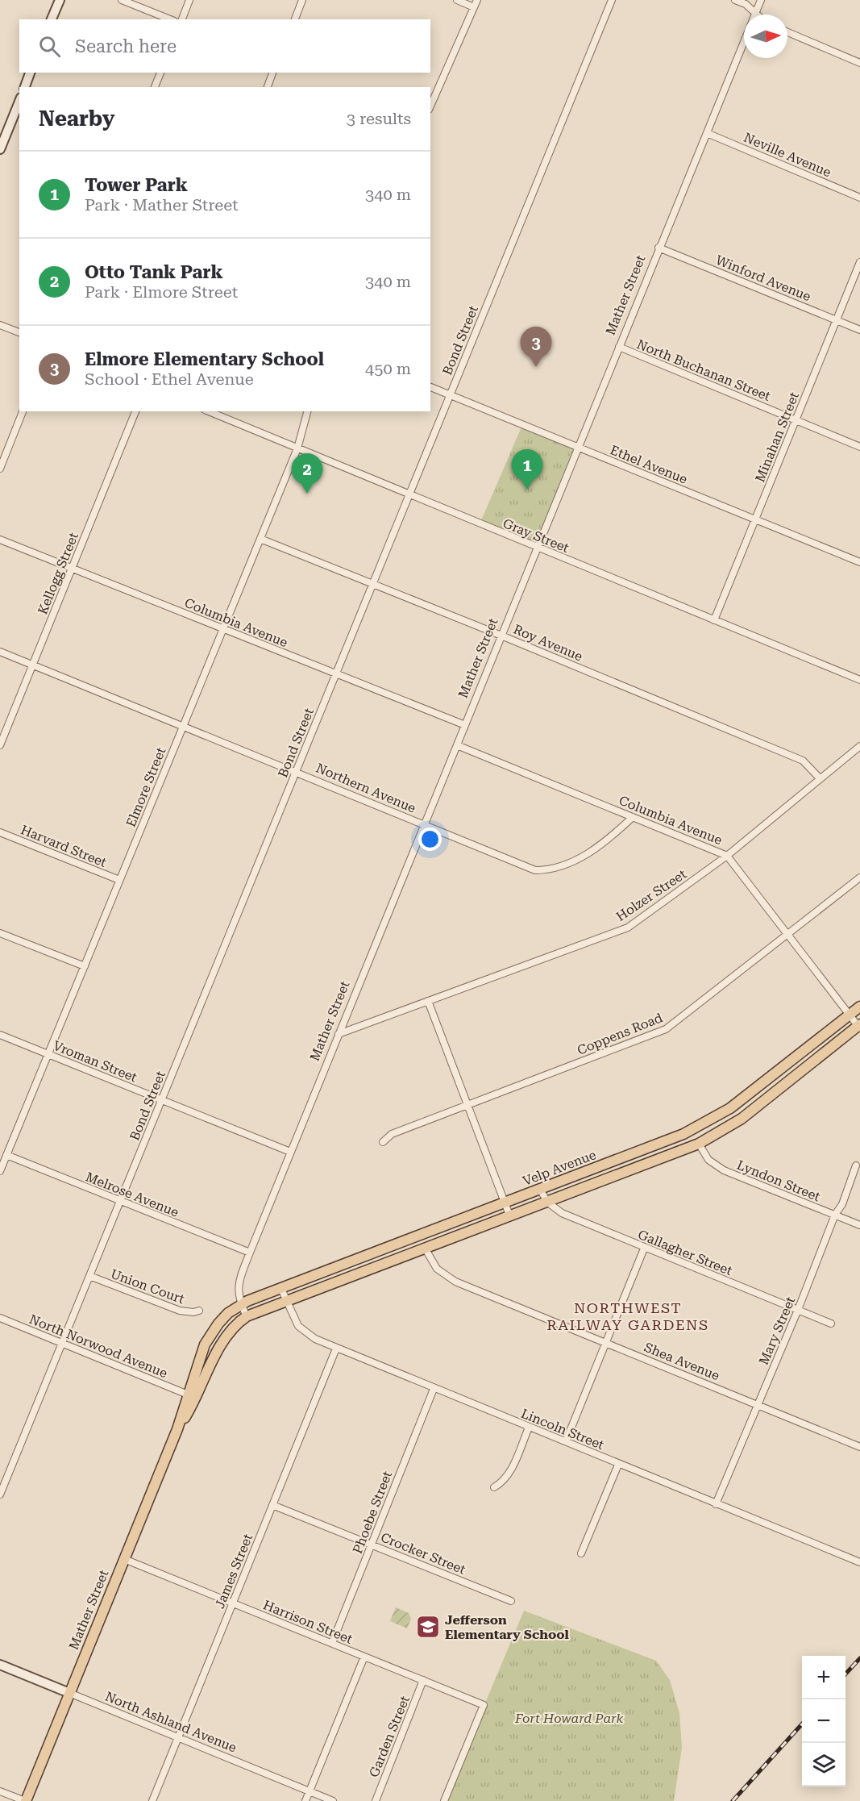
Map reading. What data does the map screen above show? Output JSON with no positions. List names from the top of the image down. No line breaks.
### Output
{"streets":{"main road":["Mather Street","Velp Avenue"],"street":["Neville Avenue","Winford Avenue","Bond Street","North Buchanan Street","Minahan Street","Ethel Avenue","Gray Street","Kellogg Street","Columbia Avenue","Roy Avenue","Elmore Street","Northern Avenue","Harvard Street","Holzer Street","Coppens Road","Vroman Street","Lyndon Street","Melrose Avenue","Gallagher Street","Union Court","Mary Street","North Norwood Avenue","Shea Avenue","Lincoln Street","Phoebe Street","Crocker Street","James Street","Harrison Street","North Ashland Avenue","Garden Street"]},"crossings":[["Neville Avenue","Mather Street"],["Winford Avenue","Mather Street"],["Winford Avenue","Minahan Street"],["Mather Street","North Buchanan Street"],["Mather Street","Ethel Avenue"],["Mather Street","Gray Street"],["Mather Street","Columbia Avenue"],["Mather Street","Roy Avenue"],["Mather Street","Northern Avenue"],["Mather Street","Holzer Street"],["Mather Street","Vroman Street"],["Mather Street","Velp Avenue"],["Mather Street","Melrose Avenue"],["Mather Street","North Norwood Avenue"],["Mather Street","Harrison Street"],["Mather Street","North Ashland Avenue"],["Bond Street","Ethel Avenue"],["Bond Street","Gray Street"],["Bond Street","Columbia Avenue"],["Bond Street","Roy Avenue"],["Bond Street","Northern Avenue"],["Bond Street","Vroman Street"],["Bond Street","Melrose Avenue"],["Bond Street","Union Court"],["Bond Street","North Norwood Avenue"],["North Buchanan Street","Minahan Street"],["Minahan Street","Ethel Avenue"],["Minahan Street","Gray Street"],["Gray Street","Elmore Street"],["Kellogg Street","Columbia Avenue"],["Kellogg Street","Northern Avenue"],["Columbia Avenue","Elmore Street"],["Columbia Avenue","Northern Avenue"],["Columbia Avenue","Holzer Street"],["Columbia Avenue","Coppens Road"],["Columbia Avenue","Velp Avenue"],["Roy Avenue","Elmore Street"],["Roy Avenue","Holzer Street"],["Elmore Street","Northern Avenue"],["Elmore Street","Harvard Street"],["Elmore Street","Vroman Street"],["Elmore Street","Melrose Avenue"],["Velp Avenue","Gallagher Street"],["Velp Avenue","Lincoln Street"],["Lyndon Street","Mary Street"],["Gallagher Street","Mary Street"],["Mary Street","Shea Avenue"],["Mary Street","Lincoln Street"],["Lincoln Street","Phoebe Street"],["Lincoln Street","James Street"],["Phoebe Street","Crocker Street"],["Phoebe Street","Harrison Street"],["Crocker Street","James Street"],["James Street","Harrison Street"],["James Street","North Ashland Avenue"],["Harrison Street","Garden Street"]],"districts":["NORTHWEST RAILWAY GARDENS"],"parks":["Fort Howard Park"],"places":{"school or university":["Jefferson Elementary School"]},"north":"right","page":{"search":"Search here","heading":["Nearby","3 results"],"list":[{"mark":"1","name":"Tower Park","note":"Park · Mather Street","value":"340 m"},{"mark":"2","name":"Otto Tank Park","note":"Park · Elmore Street","value":"340 m"},{"mark":"3","name":"Elmore Elementary School","note":"School · Ethel Avenue","value":"450 m"}],"pins":["3","1","2"],"map_buttons":["+","−"]}}
